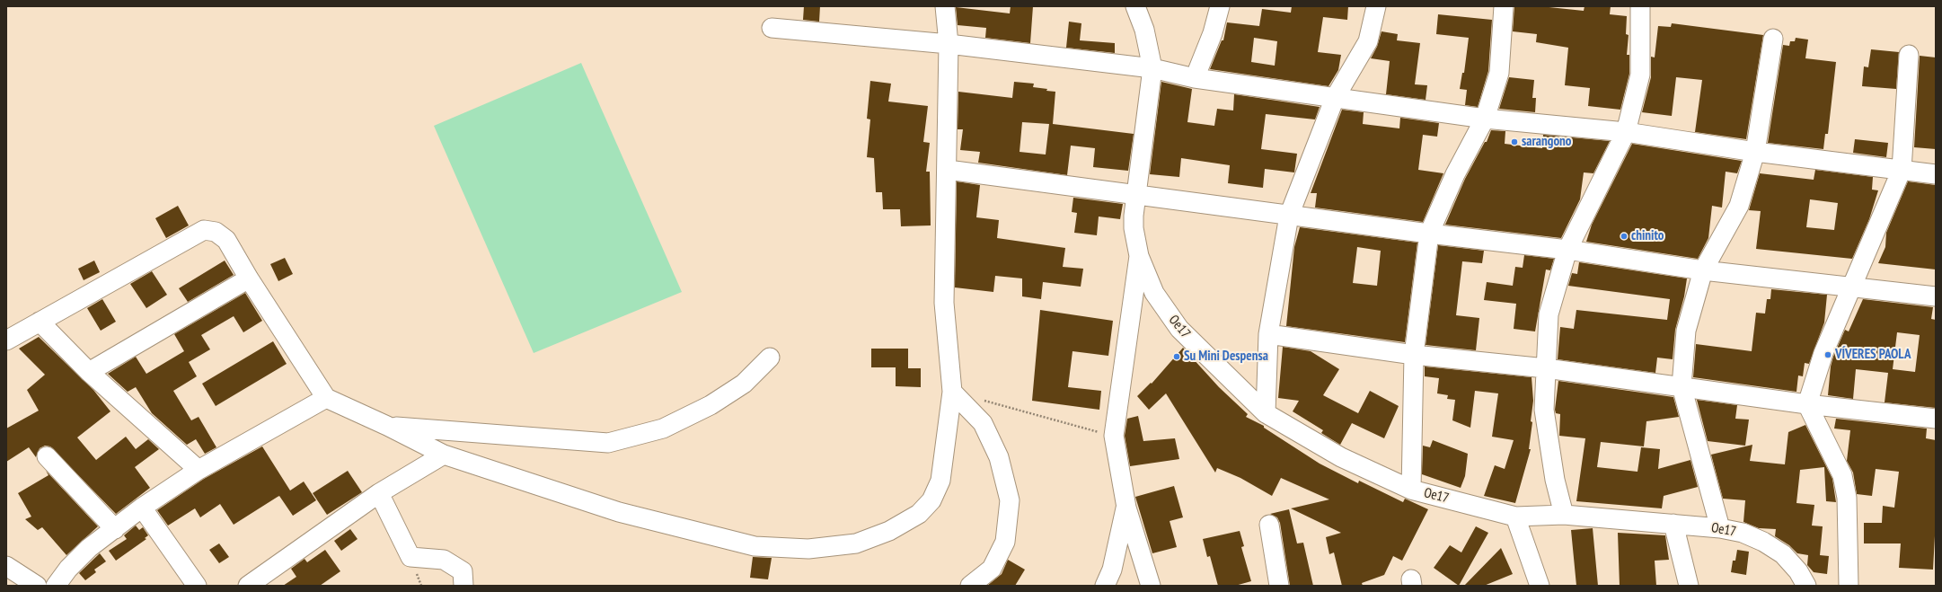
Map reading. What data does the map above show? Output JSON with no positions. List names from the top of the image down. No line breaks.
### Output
{"streets":{"street":["Oe17"]},"places":["sarangono","chinito","VÍVERES PAOLA","Su Mini Despensa"]}
